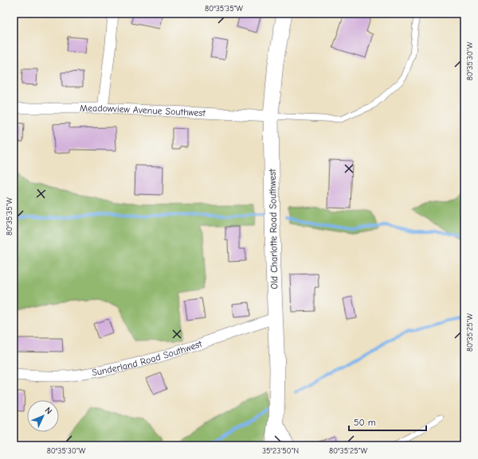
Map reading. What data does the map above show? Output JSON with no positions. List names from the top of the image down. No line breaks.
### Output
{"streets":{"street":["Meadowview Avenue Southwest","Old Charlotte Road Southwest","Sunderland Road Southwest"]},"crossings":[["Meadowview Avenue Southwest","Old Charlotte Road Southwest"],["Old Charlotte Road Southwest","Sunderland Road Southwest"]],"scale_bar":"50 m","north":"top right","coordinates":["80°35'35\"W","80°35'30\"W","80°35'25\"W","35°23'50\"N"]}
